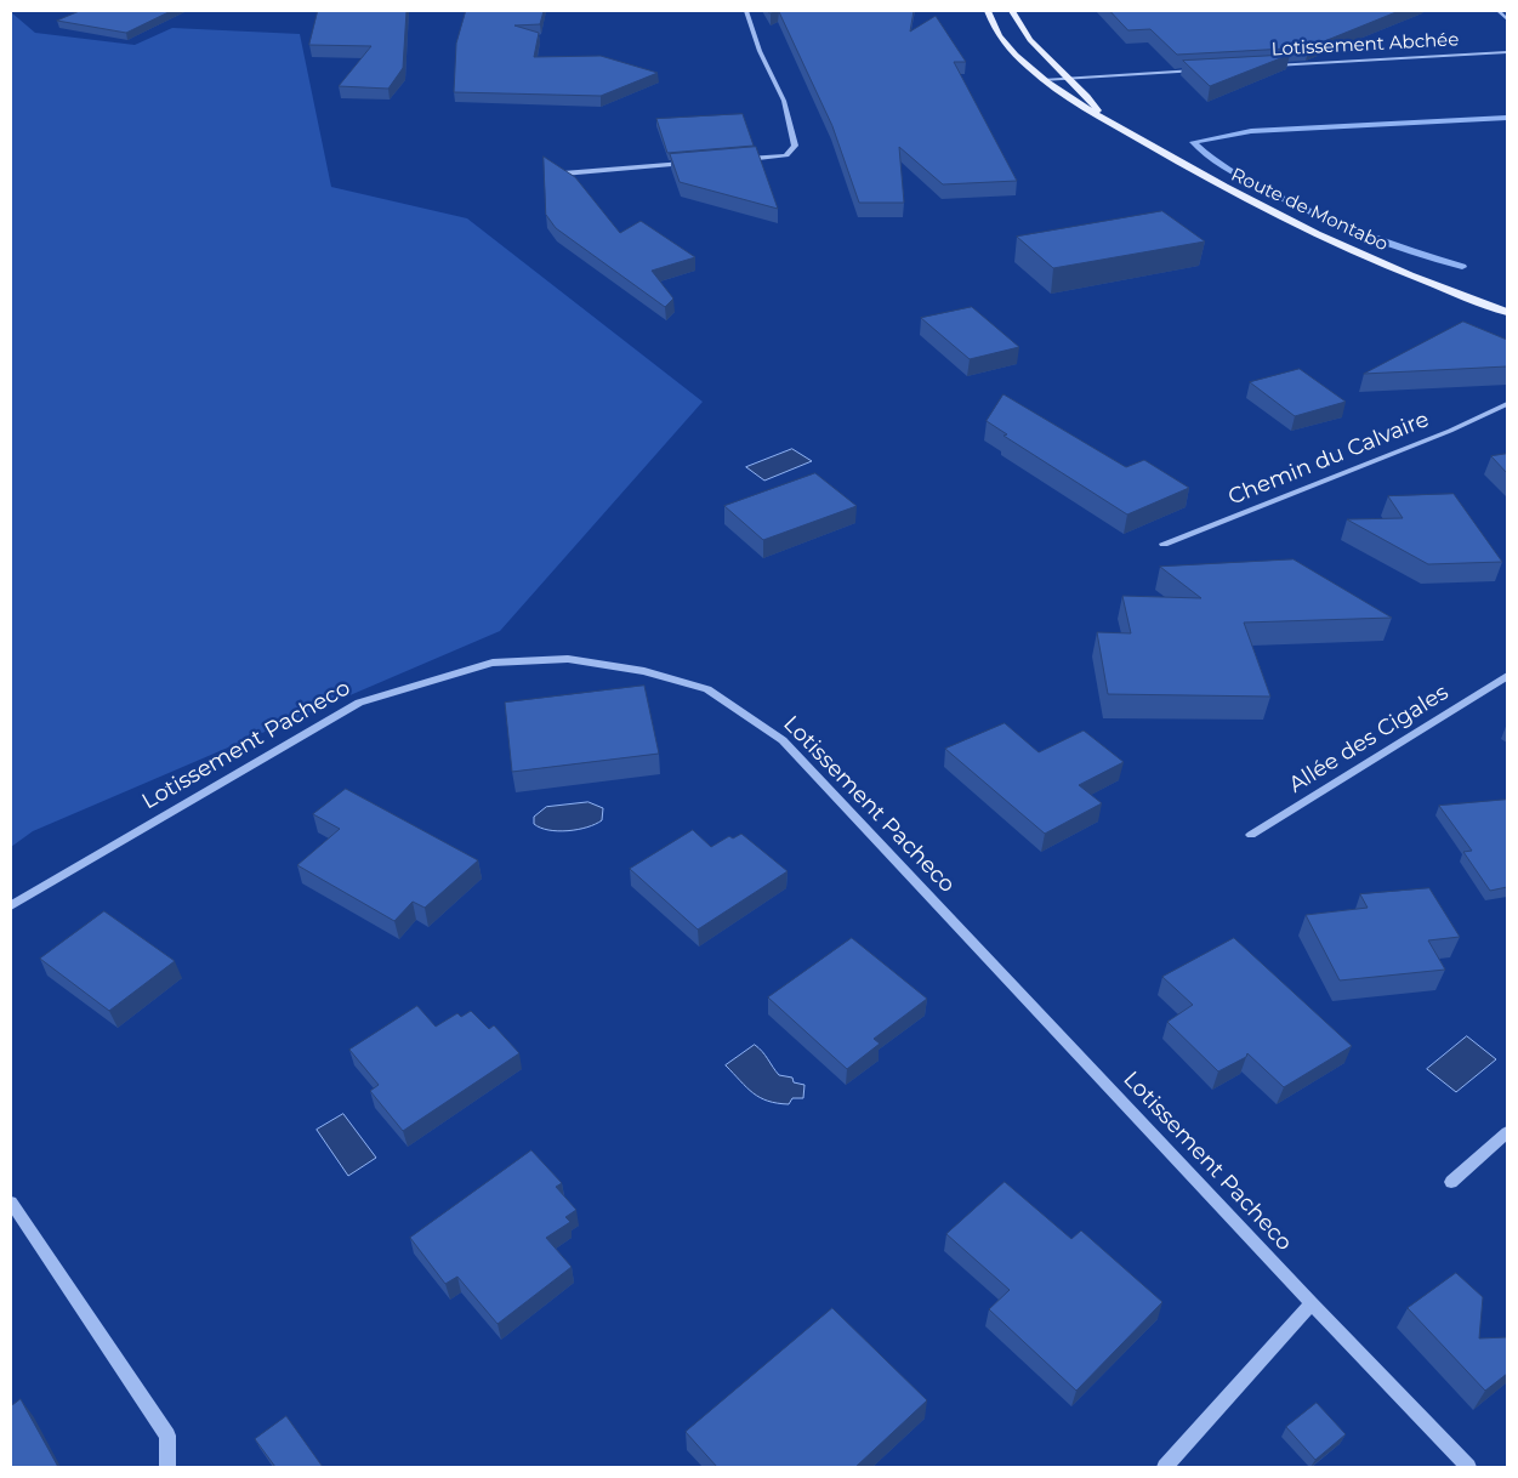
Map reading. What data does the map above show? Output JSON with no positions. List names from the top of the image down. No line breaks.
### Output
{"streets":{"main road":["Route de Montabo"],"street":["Lotissement Abchée","Chemin du Calvaire","Allée des Cigales","Lotissement Pacheco"]}}
